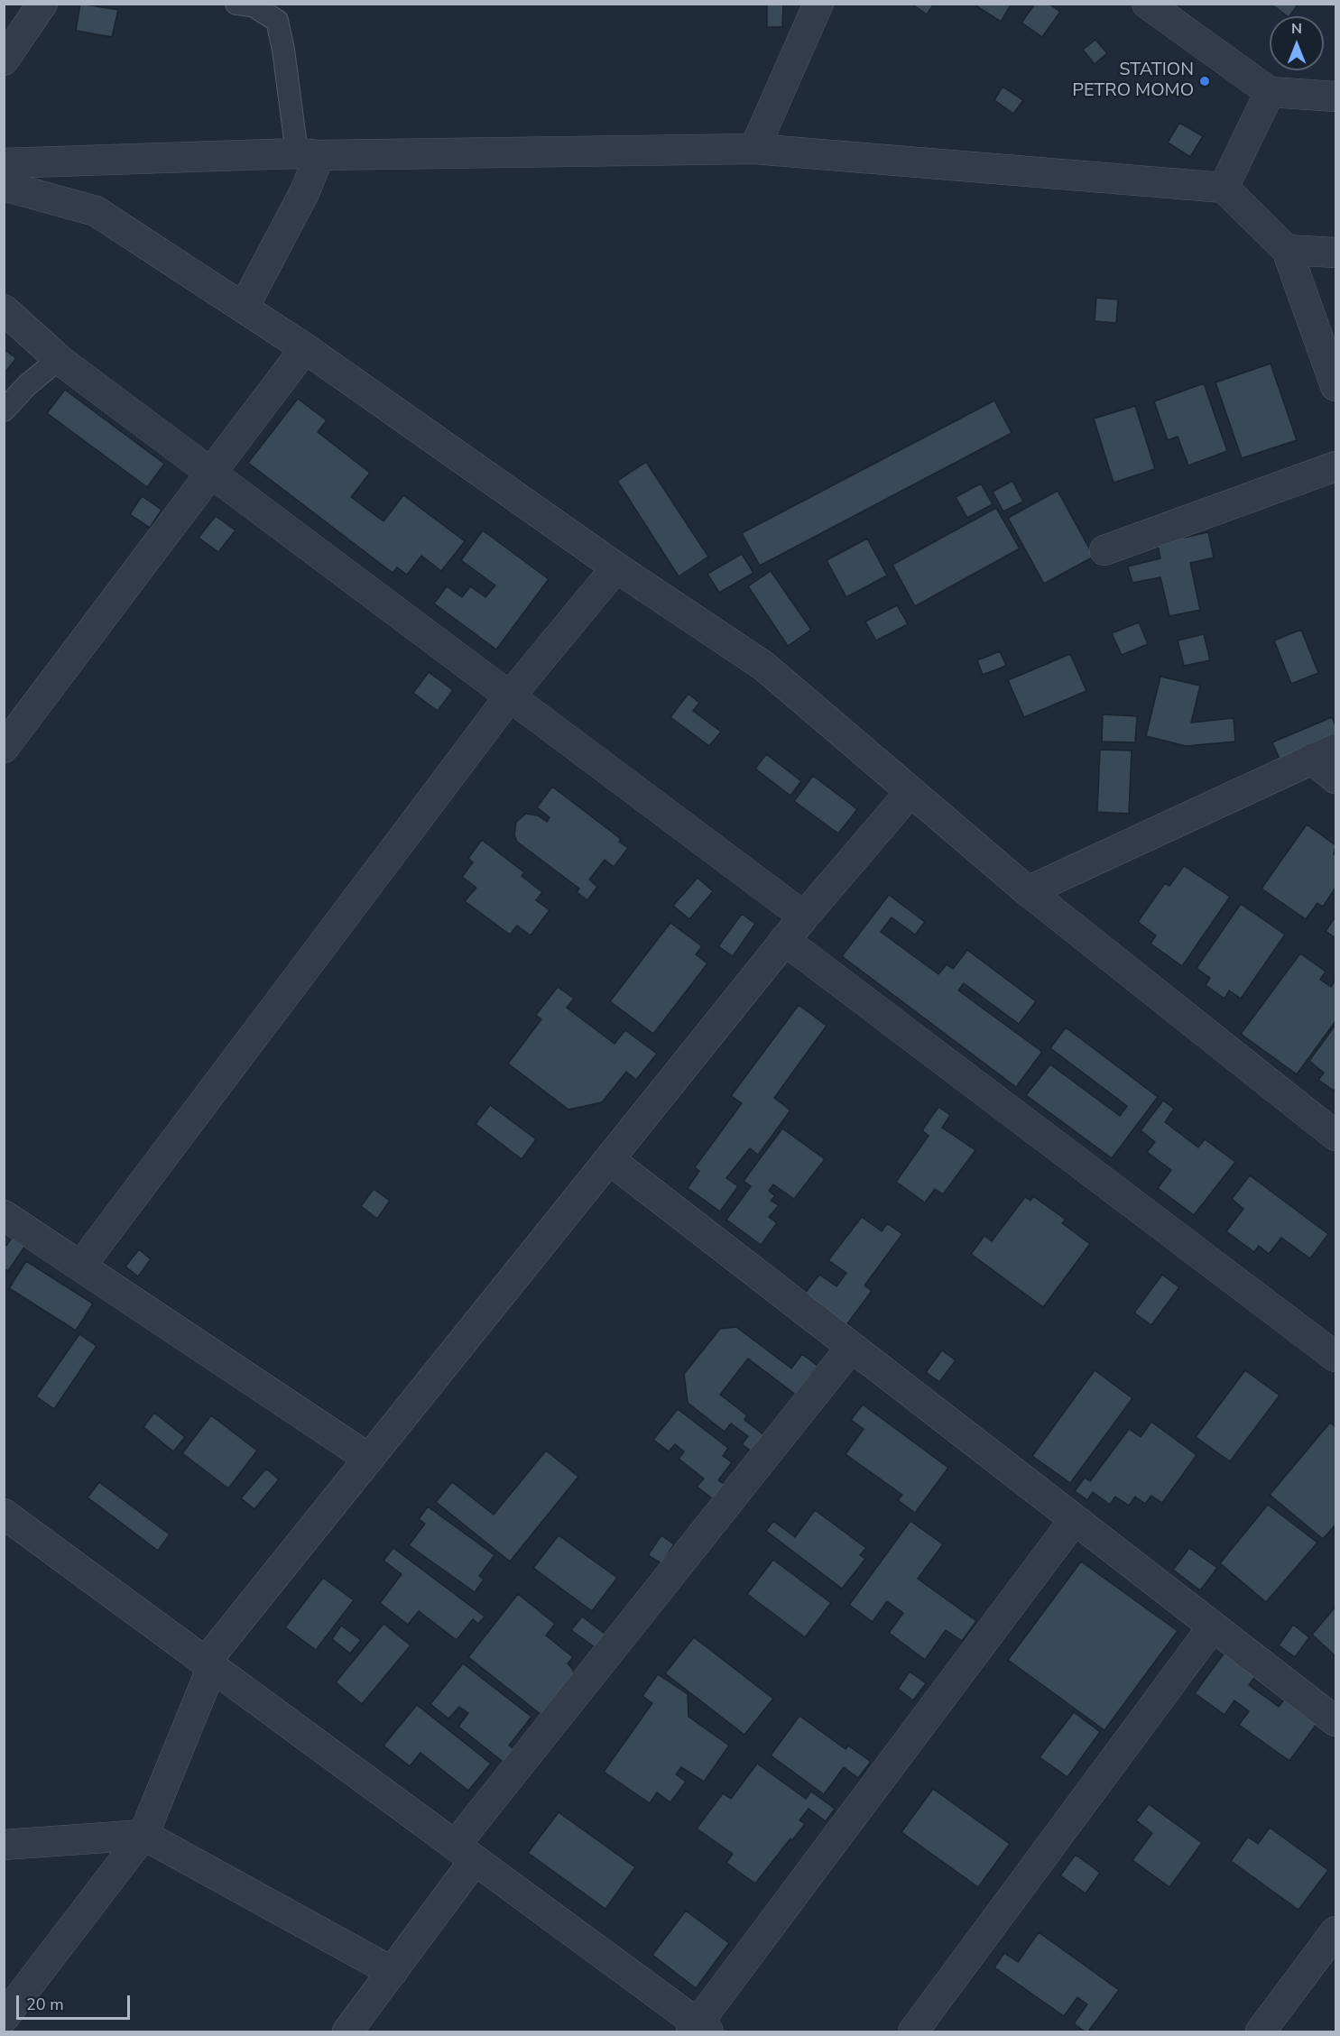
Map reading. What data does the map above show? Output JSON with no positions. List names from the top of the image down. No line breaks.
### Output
{"places":["STATION PETRO MOMO"],"scale_bar":"20 m","north":"top"}
